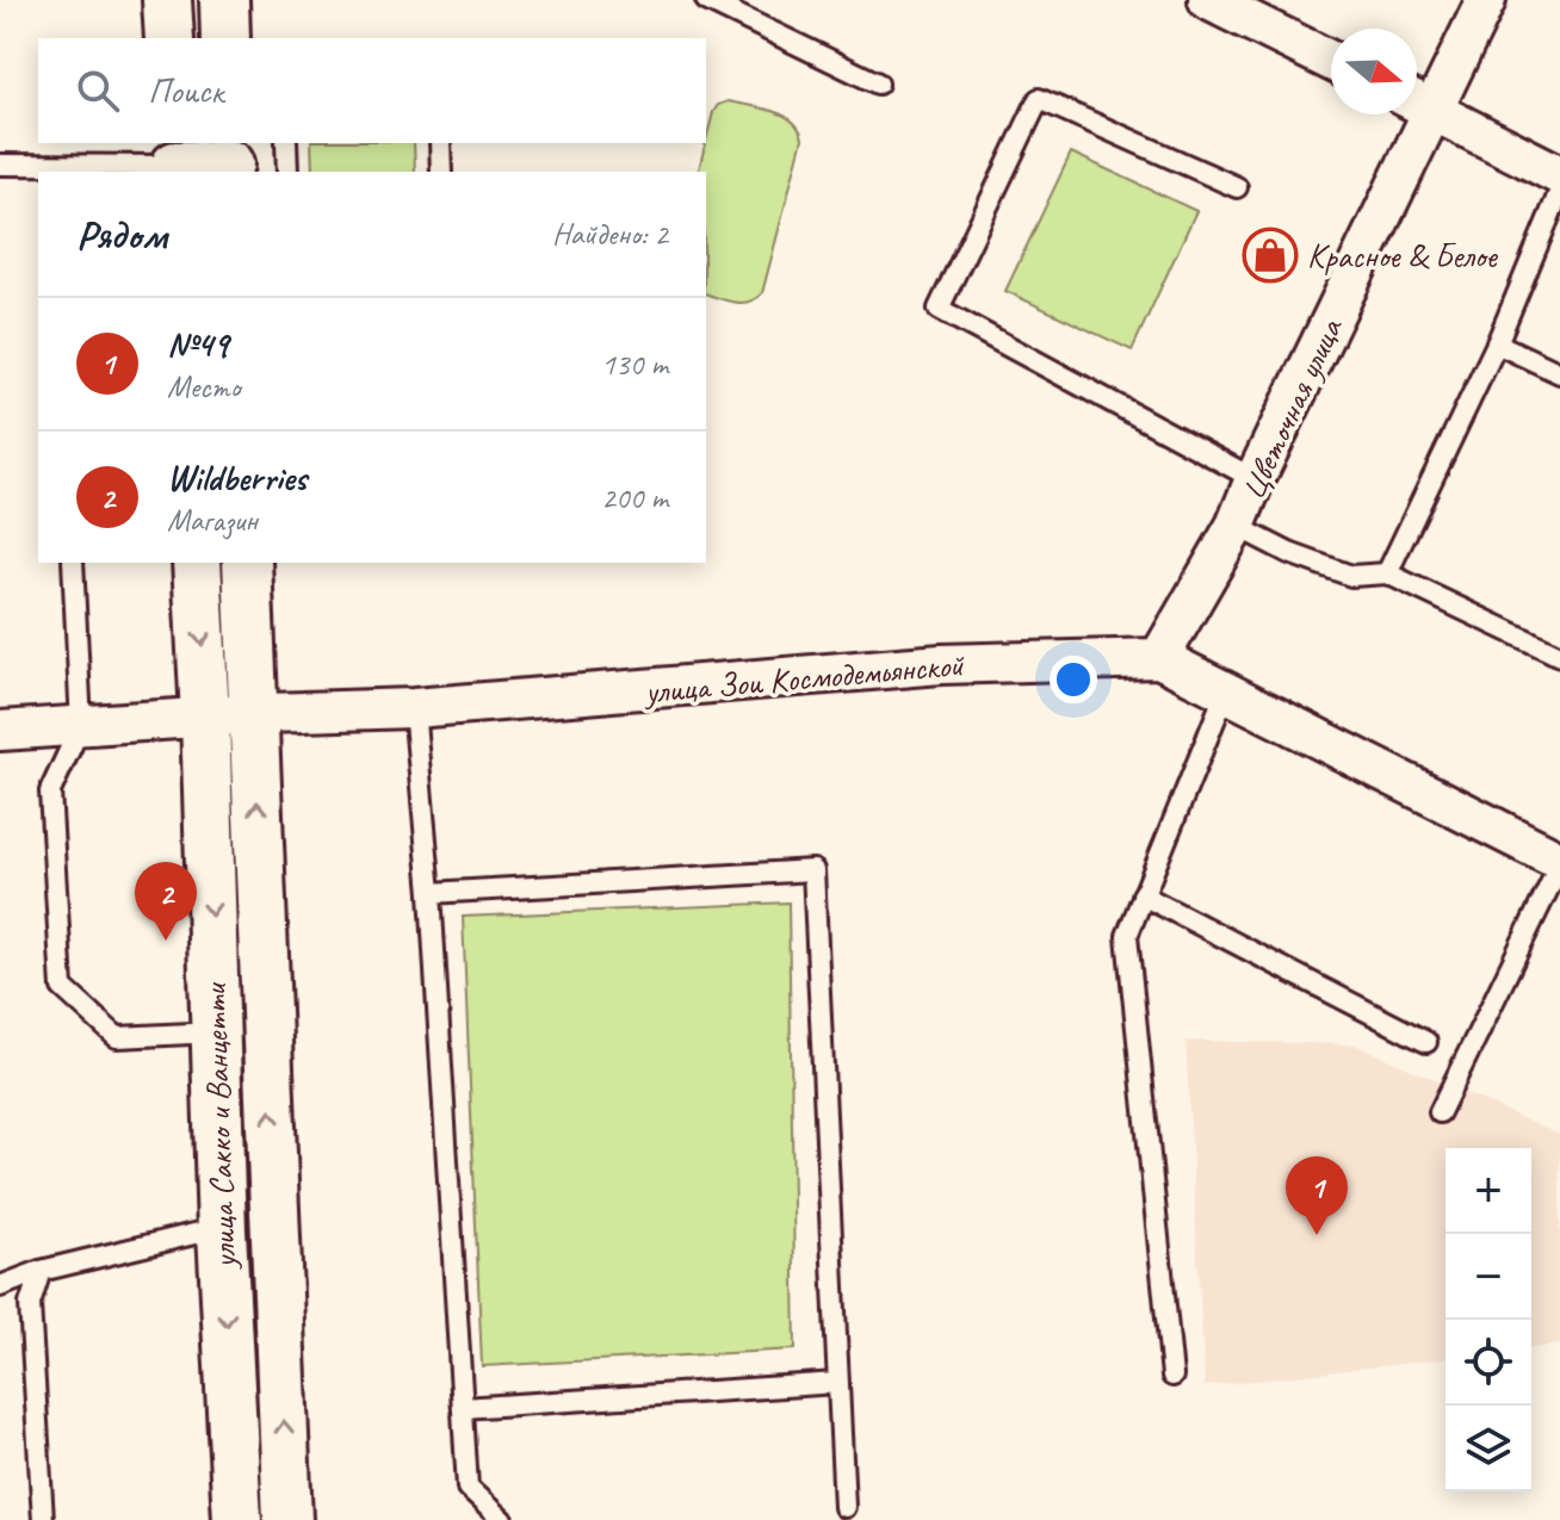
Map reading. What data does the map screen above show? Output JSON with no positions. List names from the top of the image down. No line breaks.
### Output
{"streets":{"street":["Цветочная улица","улица Зои Космодемьянской","улица Сакко и Ванцетти"]},"crossings":[["Цветочная улица","улица Зои Космодемьянской"],["улица Зои Космодемьянской","улица Сакко и Ванцетти"]],"places":{"shop":["Красное & Белое"]},"north":"right","page":{"search":"Поиск","heading":["Рядом","Найдено: 2"],"list":[{"mark":"1","name":"№49","note":"Место","value":"130 m"},{"mark":"2","name":"Wildberries","note":"Магазин","value":"200 m"}],"pins":["2","1"],"map_buttons":["+","−"]}}
